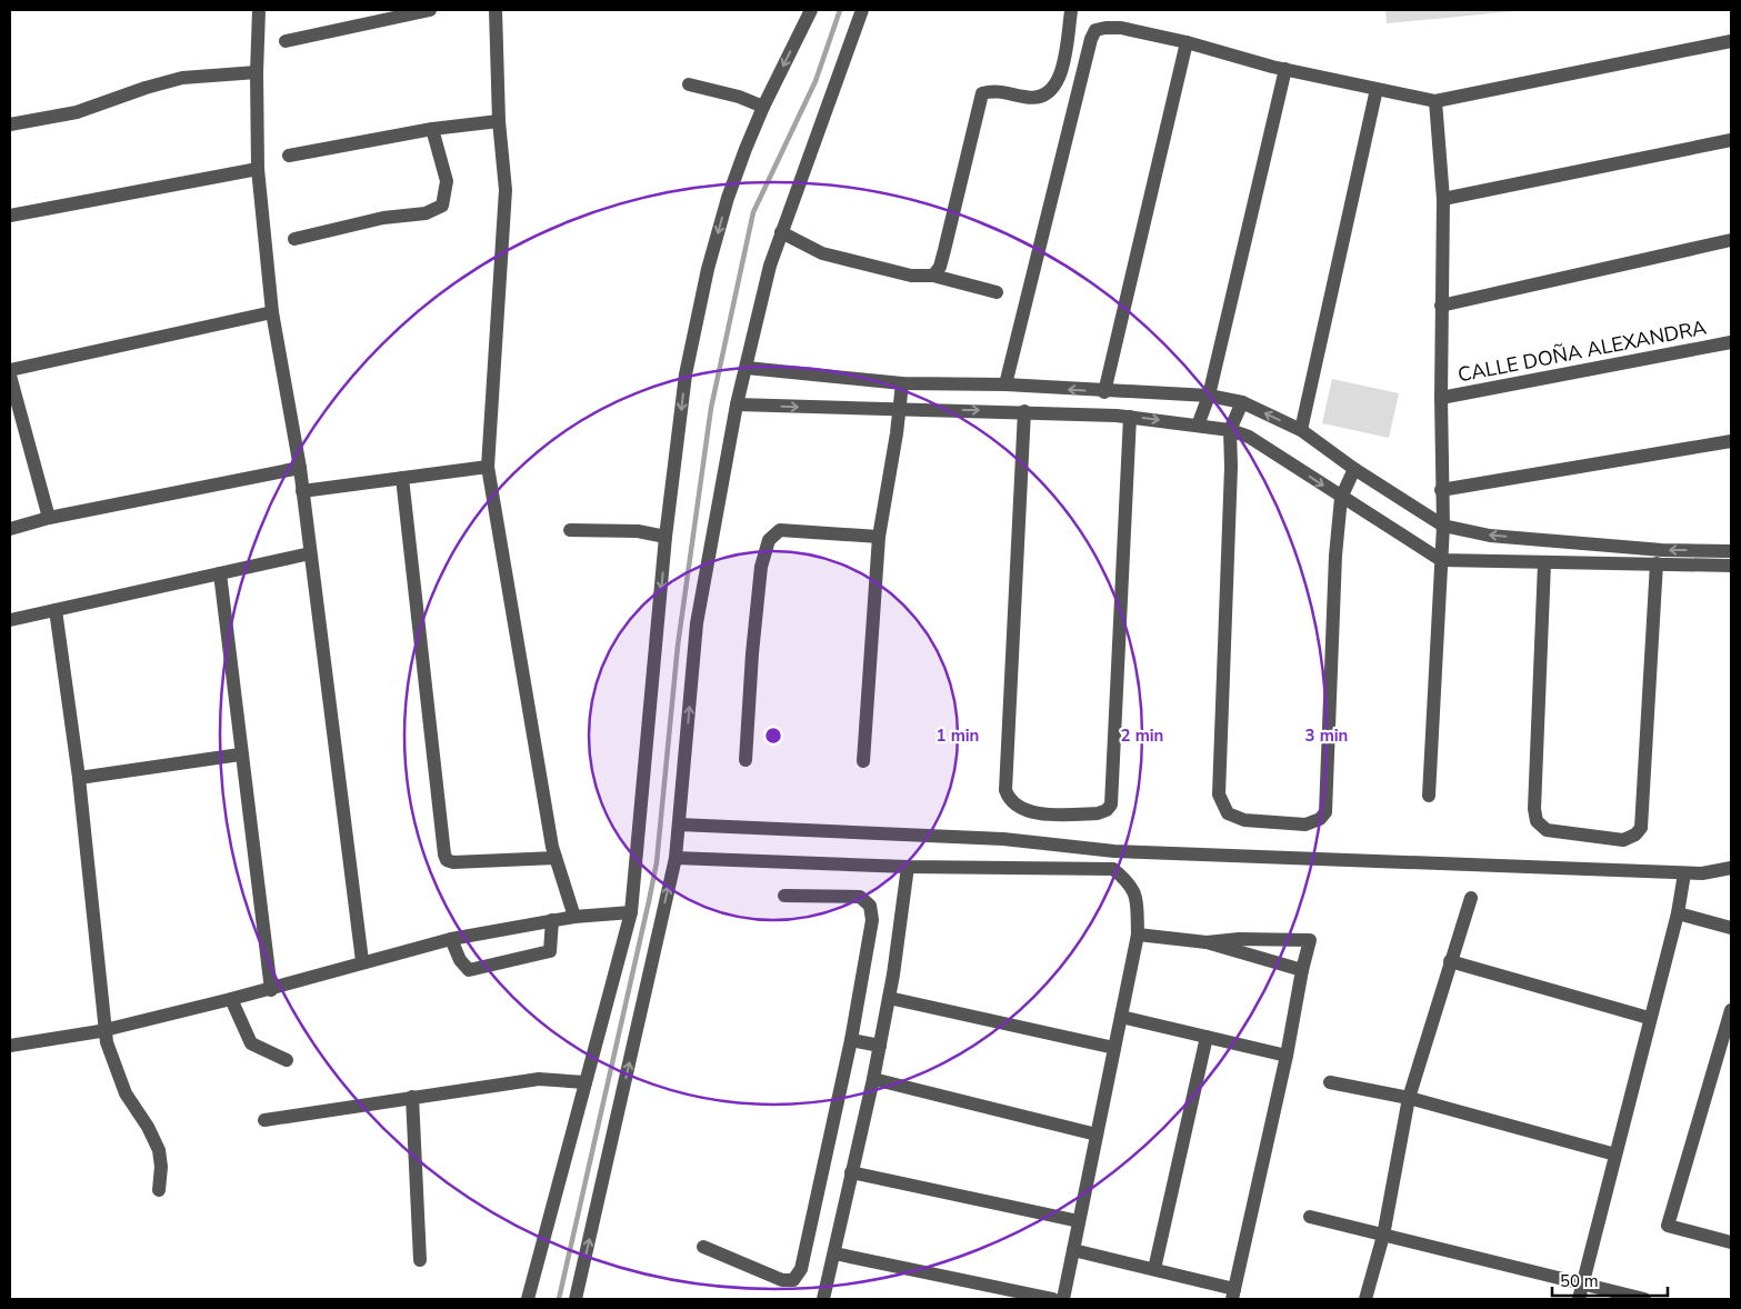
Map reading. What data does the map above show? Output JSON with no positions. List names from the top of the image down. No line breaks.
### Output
{"streets":{"street":["CALLE DOÑA ALEXANDRA"]},"scale_bar":"50 m","rings":["1 min","2 min","3 min"]}
